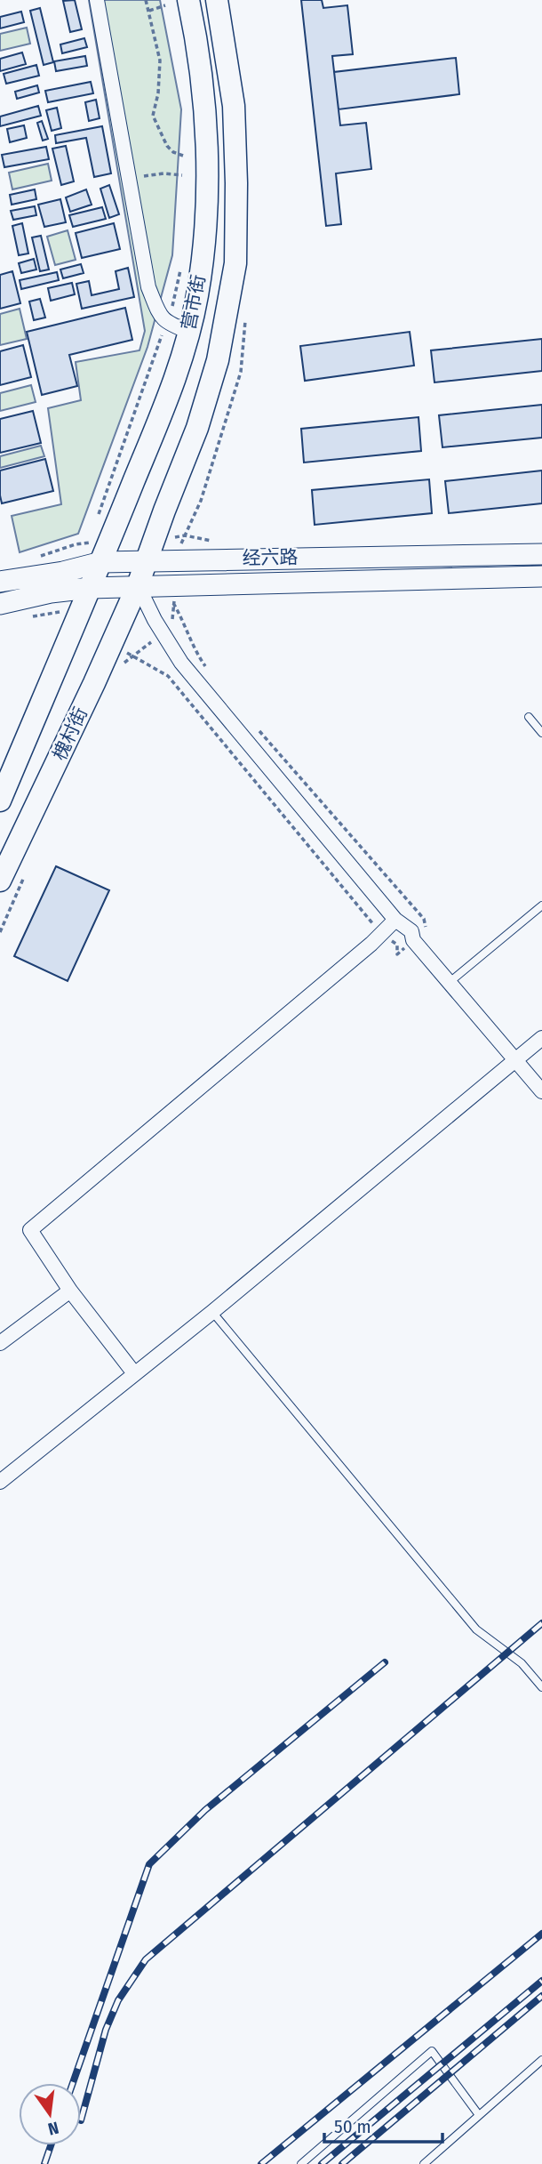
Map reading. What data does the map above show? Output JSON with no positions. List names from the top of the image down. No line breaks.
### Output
{"streets":{"main road":["营市街","经六路","槐村街"]},"crossings":[["营市街","经六路"],["营市街","槐村街"],["经六路","槐村街"]],"scale_bar":"50 m","north":"bottom"}
